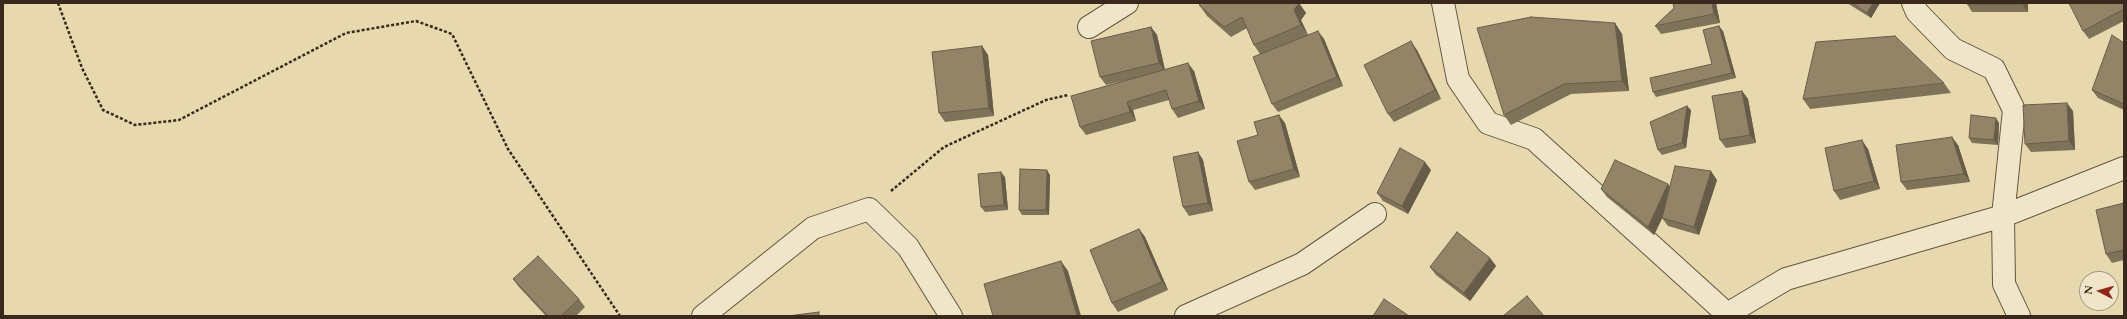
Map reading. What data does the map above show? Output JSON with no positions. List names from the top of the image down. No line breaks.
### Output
{"north":"left"}
